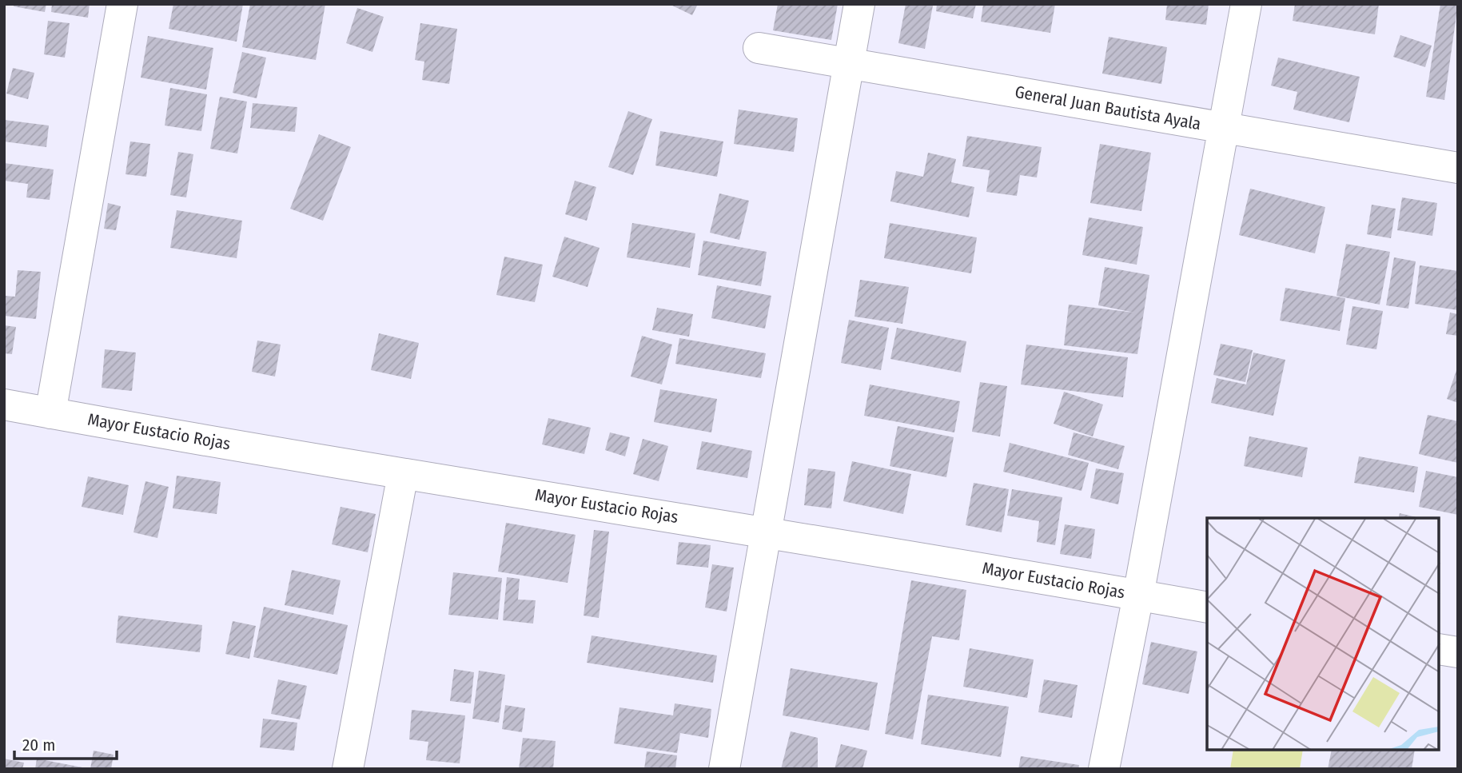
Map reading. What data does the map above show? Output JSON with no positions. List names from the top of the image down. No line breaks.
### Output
{"streets":{"street":["General Juan Bautista Ayala","Mayor Eustacio Rojas"]},"scale_bar":"20 m"}
